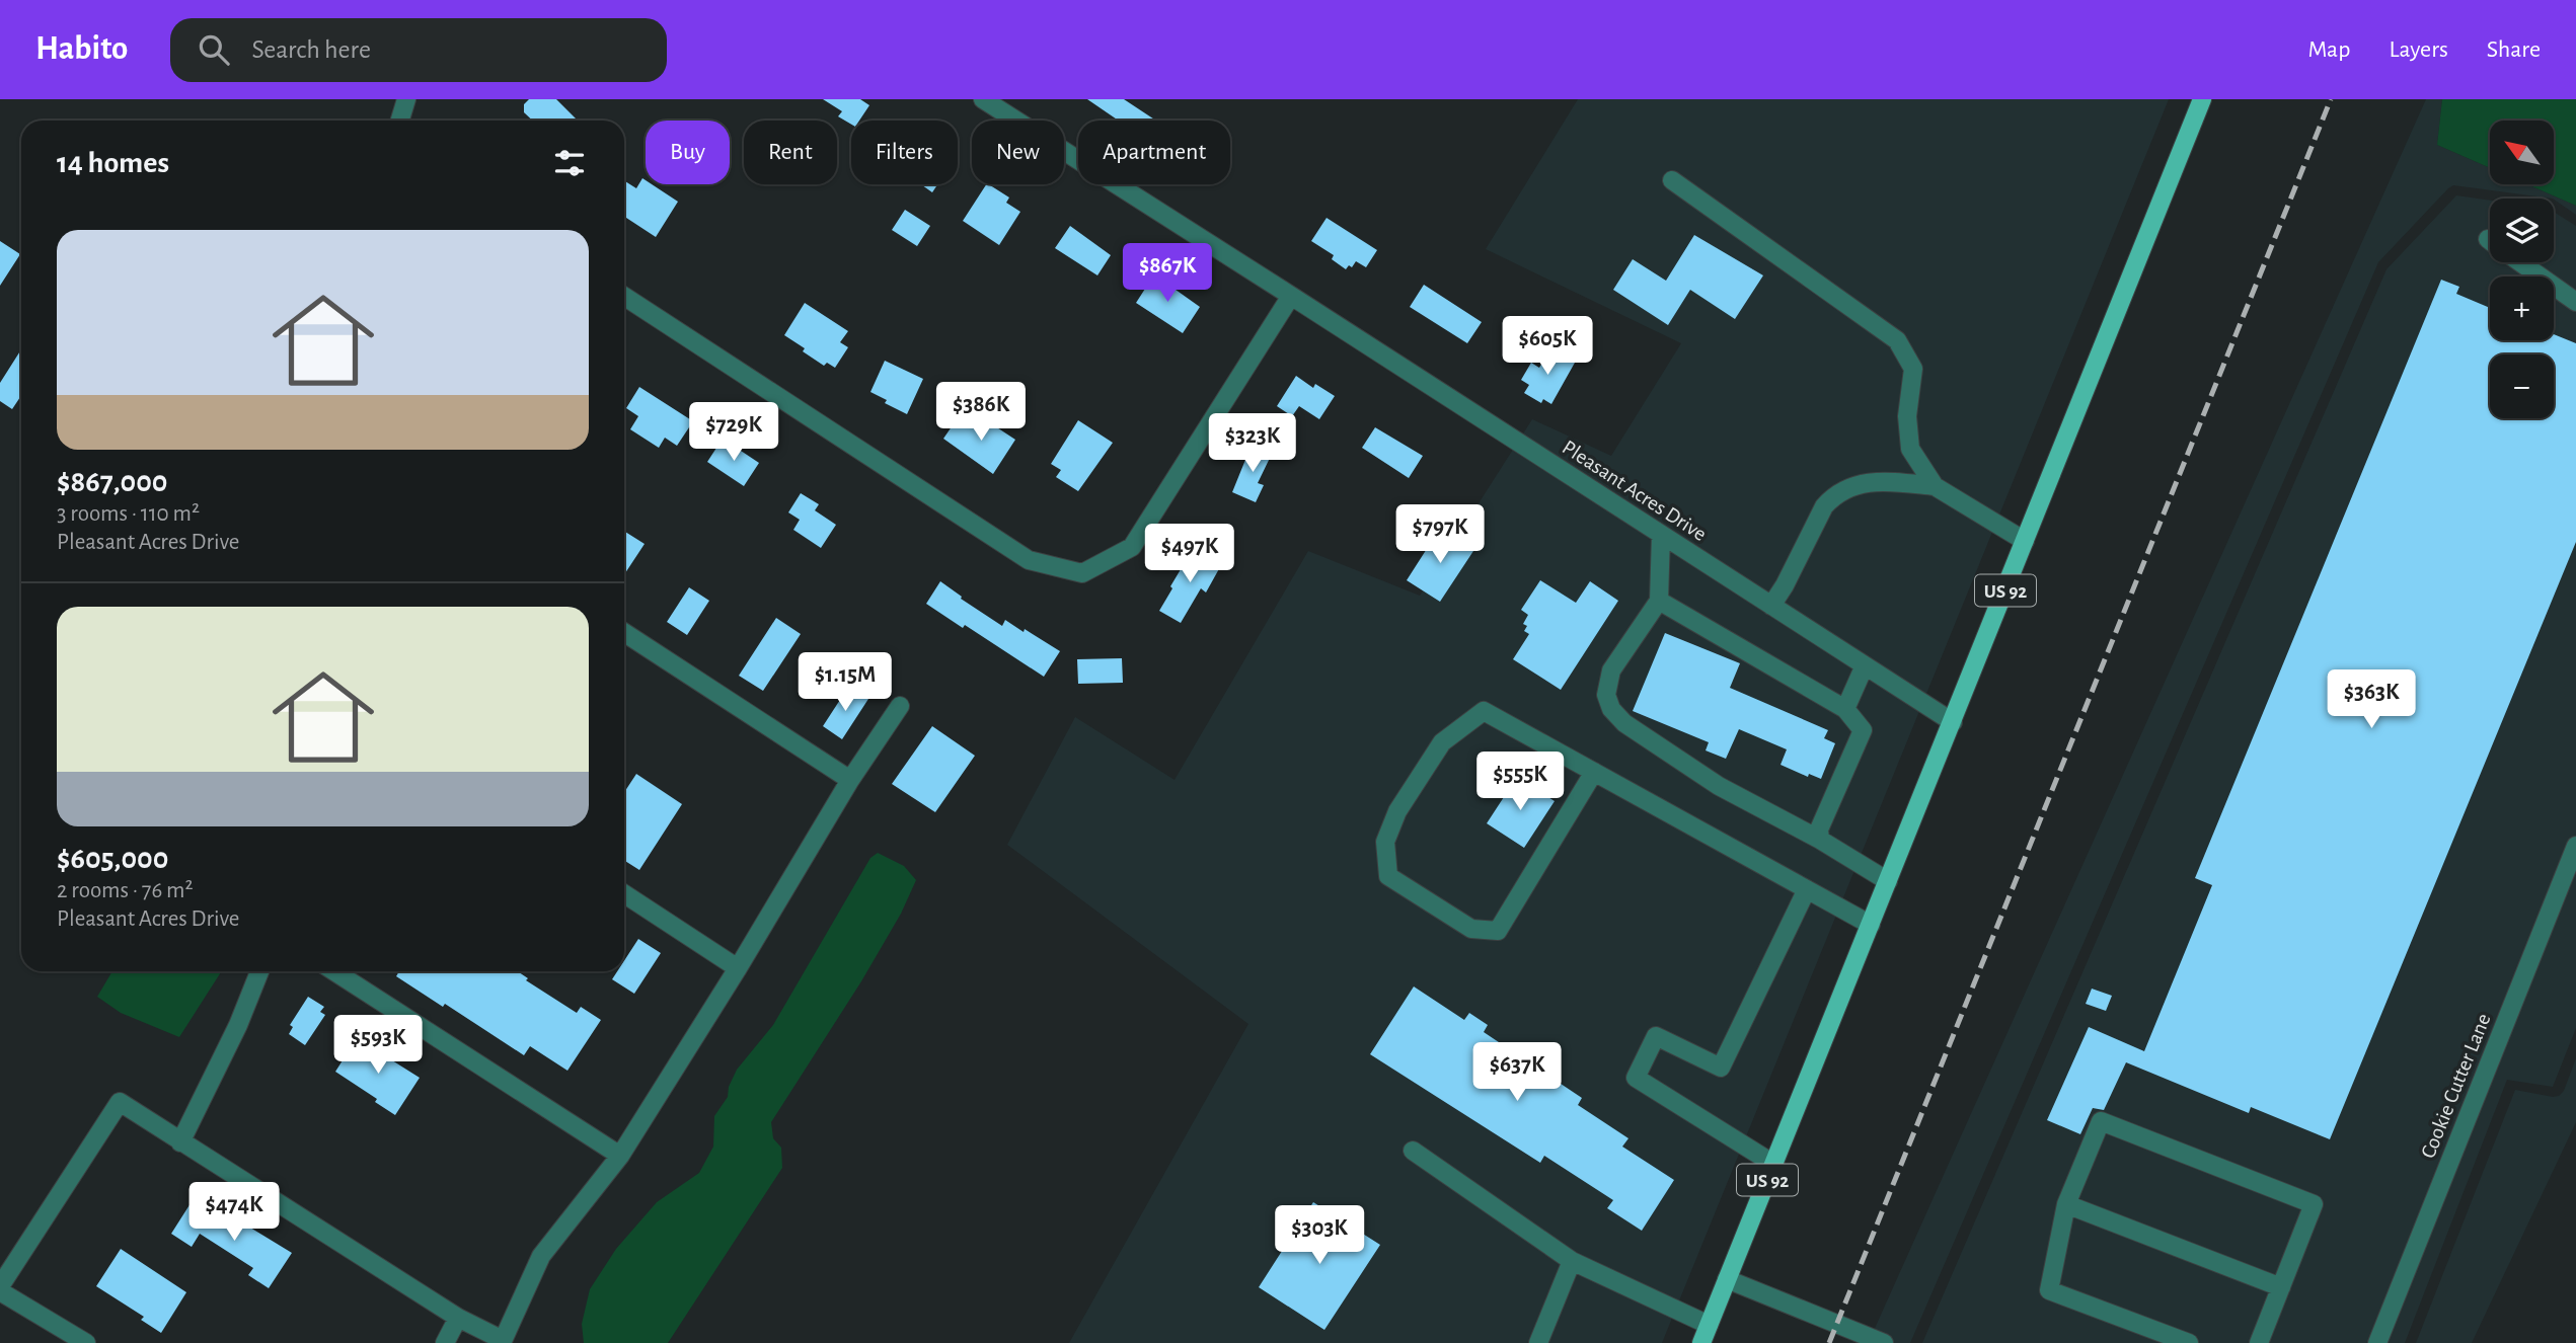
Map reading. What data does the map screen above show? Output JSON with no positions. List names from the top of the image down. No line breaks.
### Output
{"streets":{"main road":["US 92"],"street":["Pleasant Acres Drive","Cookie Cutter Lane"]},"crossings":[["Pleasant Acres Drive","US 92"]],"north":"top left","page":{"header":"Habito","search":"Search here","nav":["Map","Layers","Share"],"map_buttons":["+","−"],"chip":["Buy","Rent","Filters","New","Apartment"],"heading":"14 homes","list":[{"name":"$867,000","note":"3 rooms · 110 m² · Pleasant Acres Drive"},{"name":"$605,000","note":"2 rooms · 76 m² · Pleasant Acres Drive"}],"price":["$867K","$605K","$386K","$729K","$323K","$797K","$497K","$1.15M","$363K","$555K","$593K","$637K","$474K","$303K"]}}
